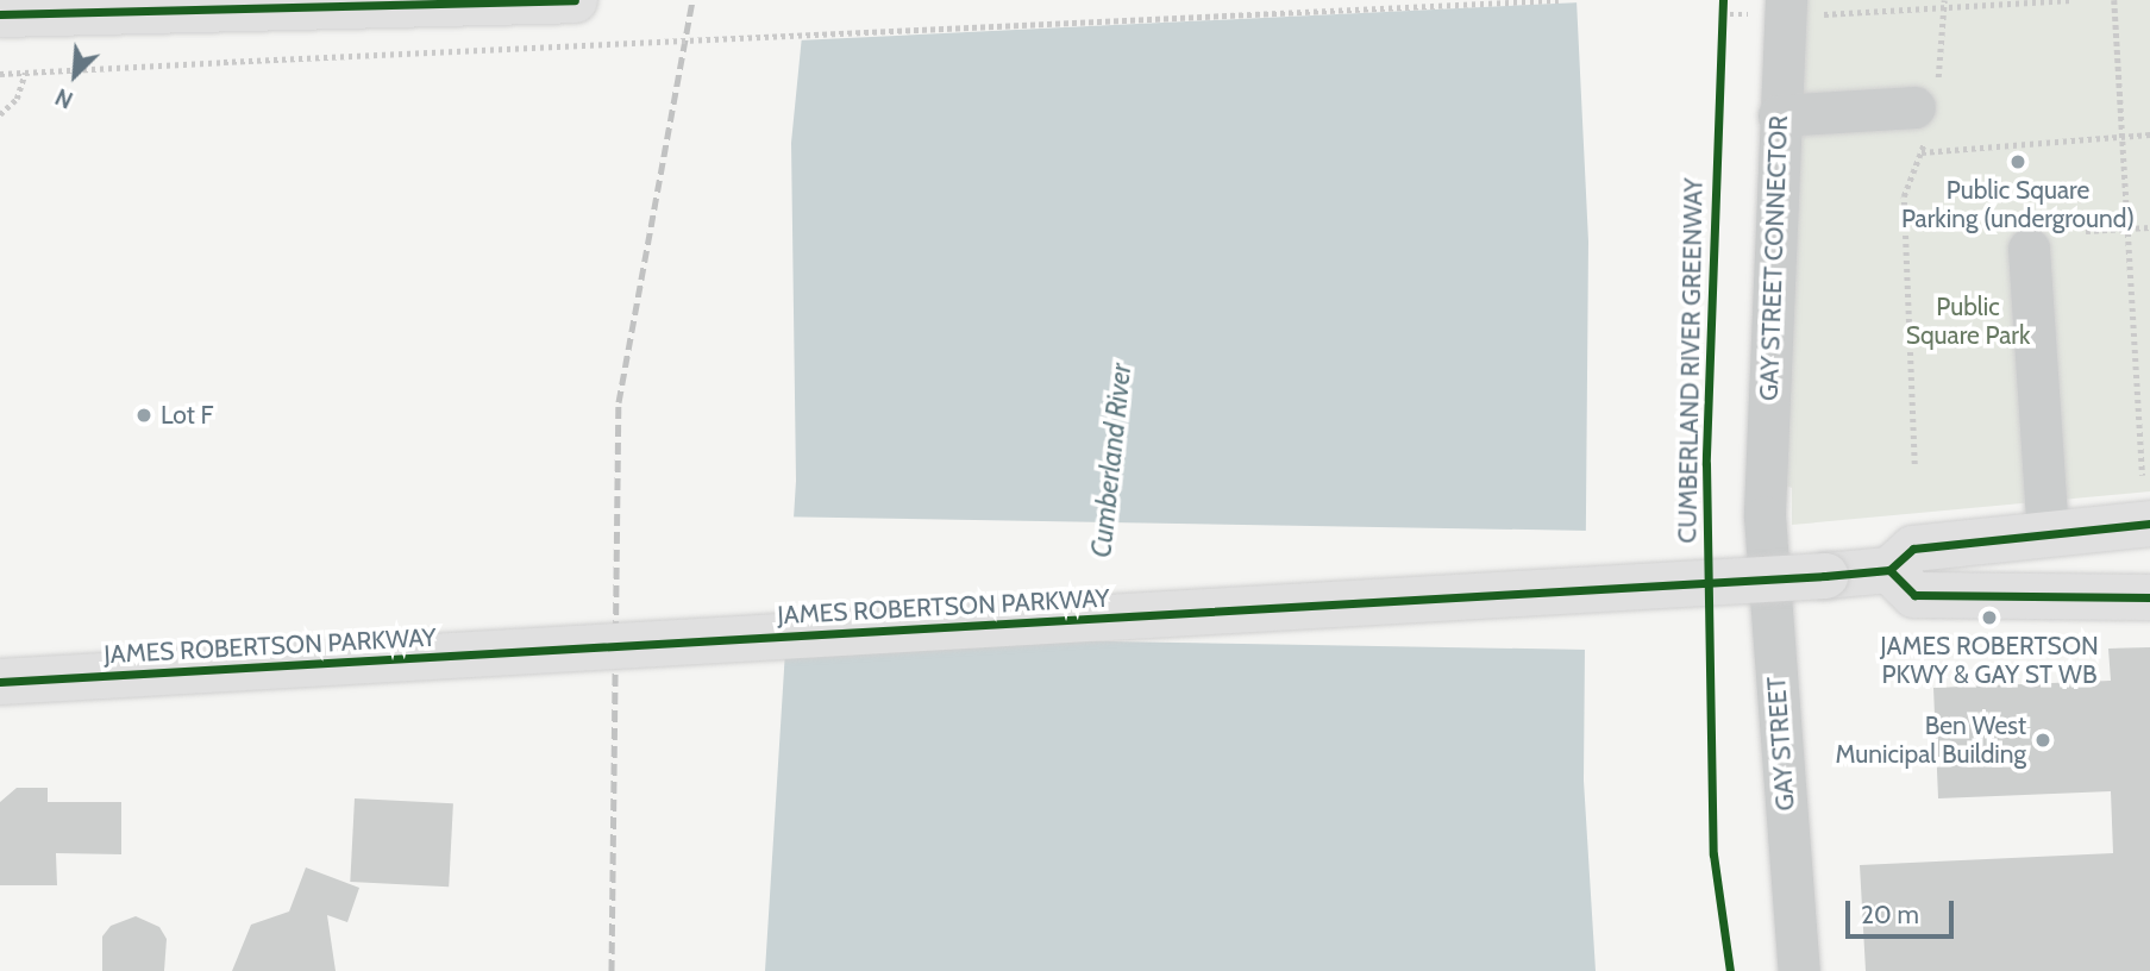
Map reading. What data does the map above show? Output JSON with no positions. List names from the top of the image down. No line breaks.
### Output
{"streets":{"main road":["JAMES ROBERTSON PARKWAY"],"street":["GAY STREET CONNECTOR","GAY STREET"],"cycle path":["CUMBERLAND RIVER GREENWAY"]},"crossings":[["GAY STREET CONNECTOR","GAY STREET"]],"water":["Cumberland River"],"parks":["Public Square Park"],"places":["Public Square Parking (underground)","Lot F","JAMES ROBERTSON PKWY & GAY ST WB","Ben West Municipal Building"],"scale_bar":"20 m","north":"bottom left"}
